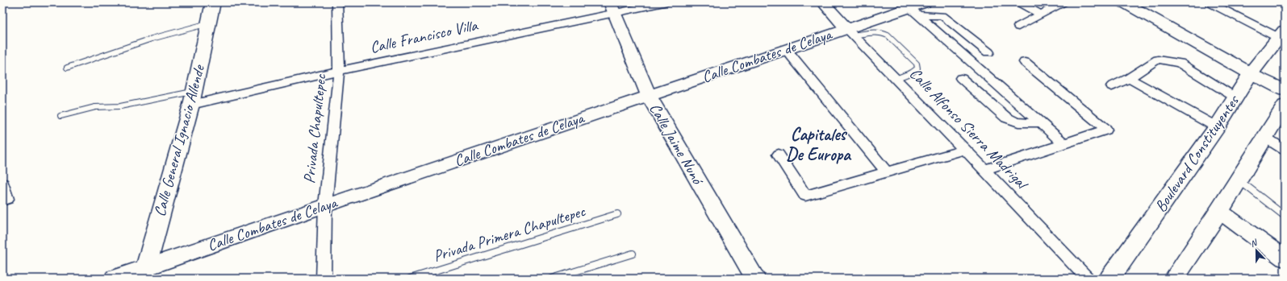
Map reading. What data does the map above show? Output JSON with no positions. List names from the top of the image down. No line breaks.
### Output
{"streets":{"main road":["Calle General Ignacio Allende","Boulevard Constituyentes"],"street":["Calle Francisco Villa","Calle Combates de Celaya","Calle Alfonso Sierra Madrigal","Privada Chapultepec","Calle Jaime Nunó"],"lane":["Privada Primera Chapultepec"]},"crossings":[["Calle Francisco Villa","Privada Chapultepec"],["Calle Francisco Villa","Calle General Ignacio Allende"],["Calle Francisco Villa","Calle Jaime Nunó"],["Calle Combates de Celaya","Calle Alfonso Sierra Madrigal"],["Calle Combates de Celaya","Privada Chapultepec"],["Calle Combates de Celaya","Calle General Ignacio Allende"],["Calle Combates de Celaya","Calle Jaime Nunó"]],"districts":["Capitales De Europa"],"north":"top"}
